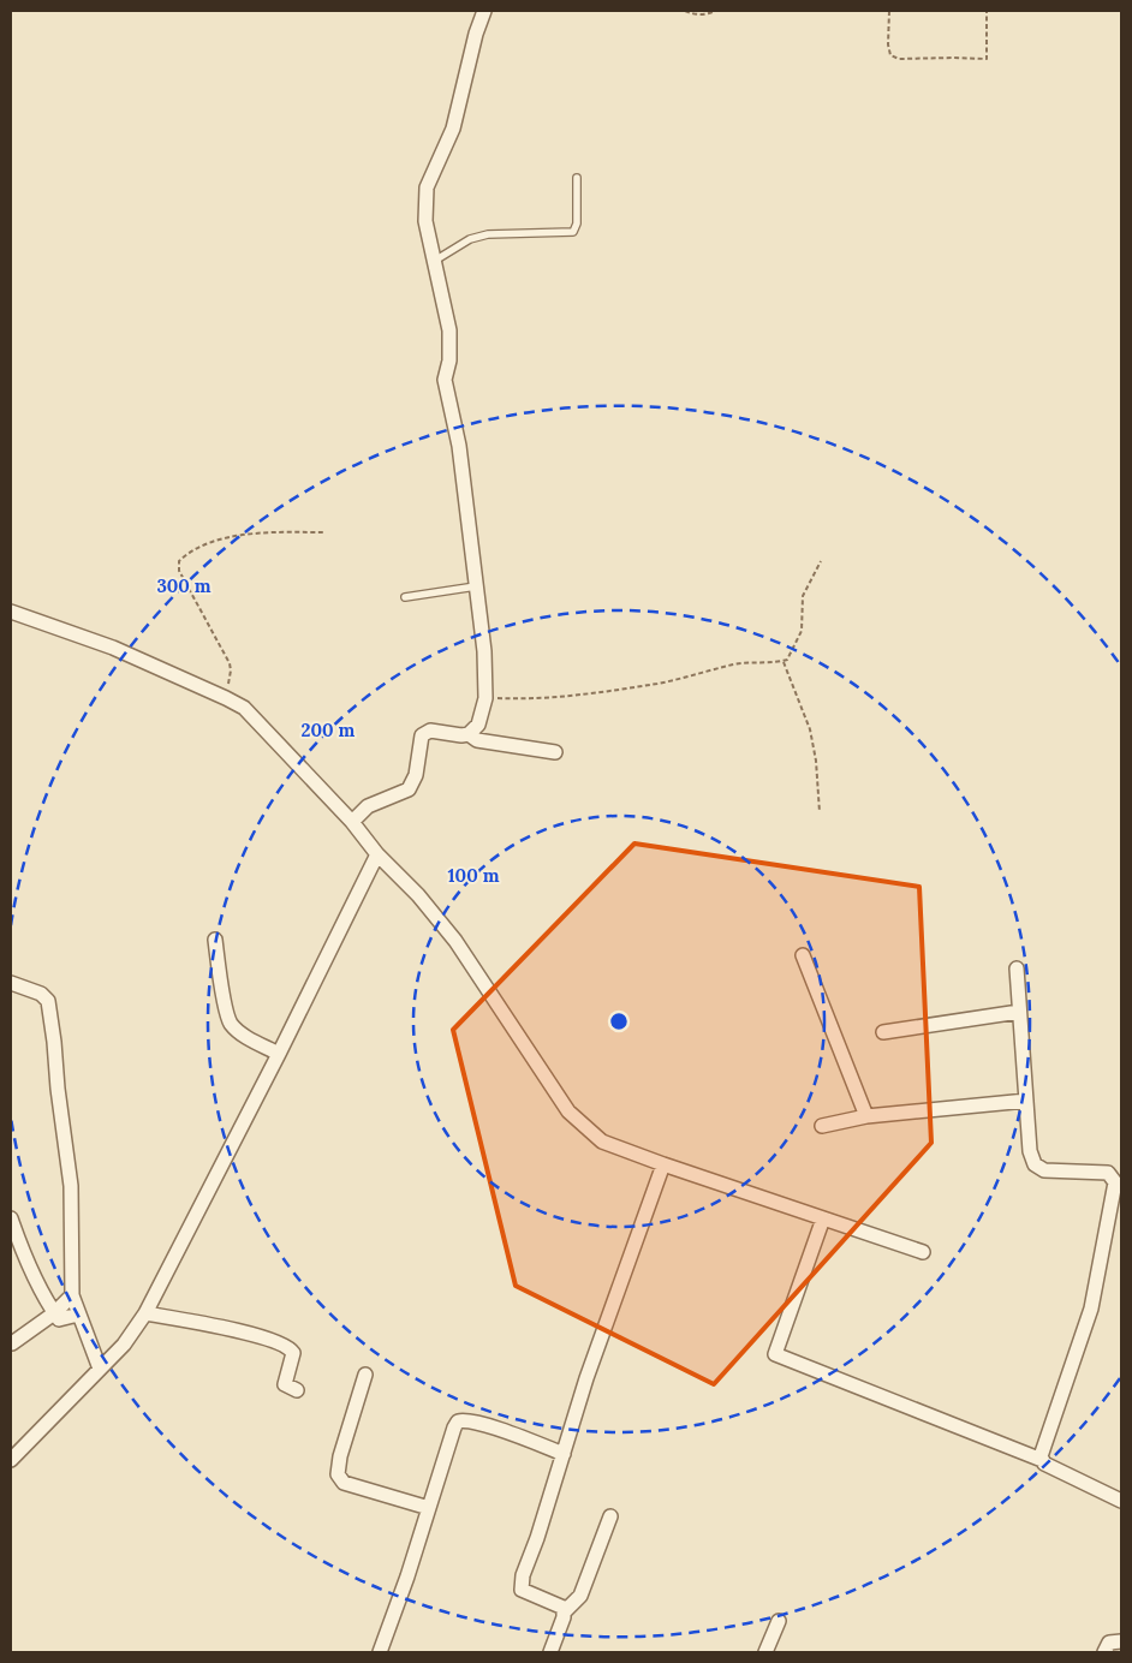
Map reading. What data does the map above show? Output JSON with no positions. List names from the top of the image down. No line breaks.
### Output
{"rings":["300 m","200 m","100 m"]}
